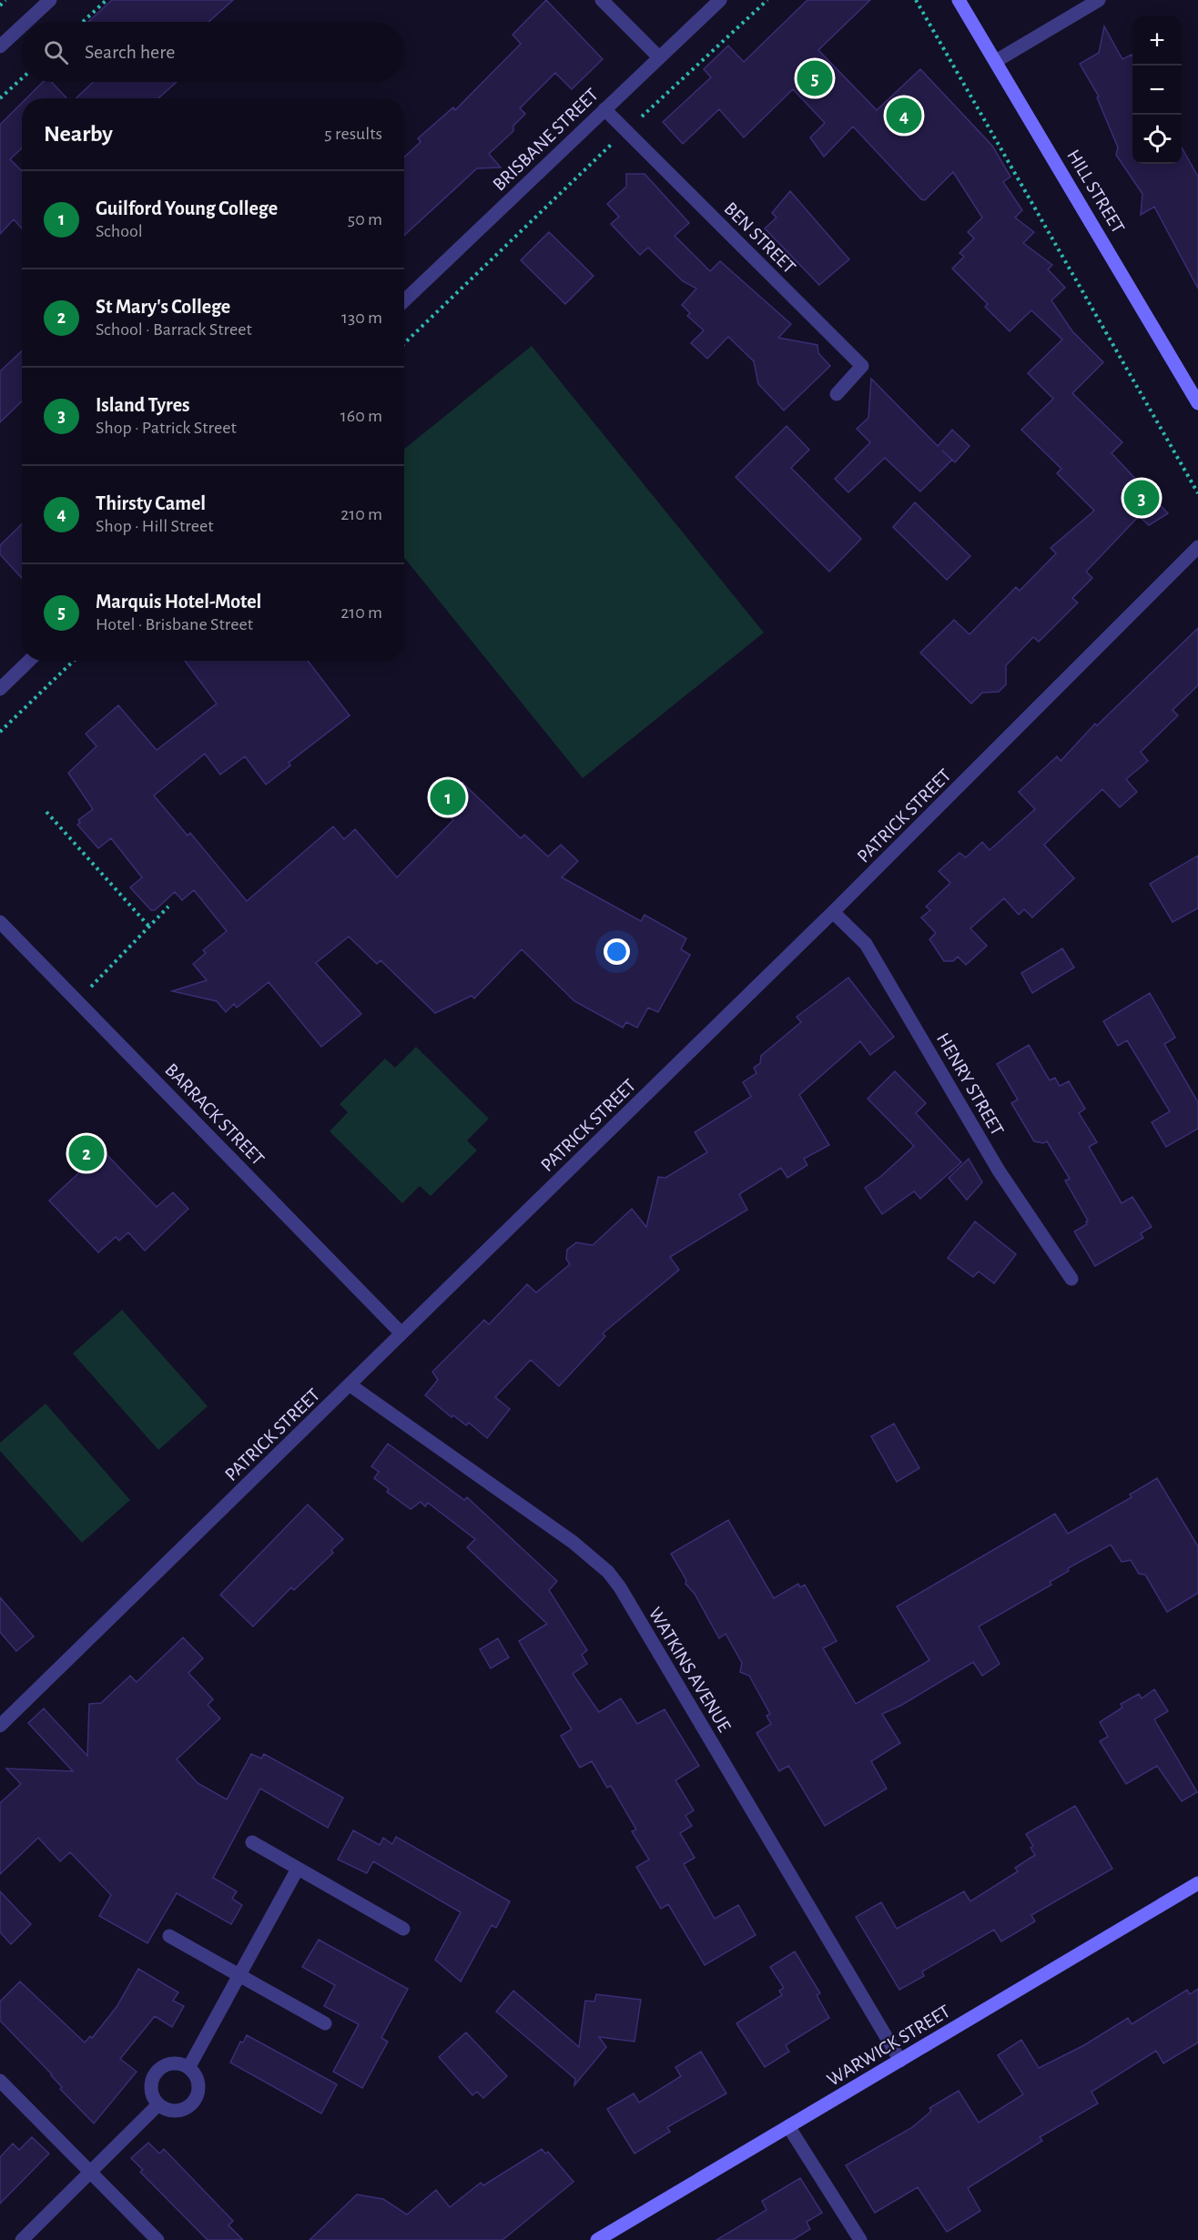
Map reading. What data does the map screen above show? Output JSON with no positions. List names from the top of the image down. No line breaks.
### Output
{"streets":{"street":["BRISBANE STREET","HILL STREET","BEN STREET","PATRICK STREET","HENRY STREET","BARRACK STREET","WATKINS AVENUE","WARWICK STREET"]},"crossings":[["BRISBANE STREET","BEN STREET"],["PATRICK STREET","HENRY STREET"],["PATRICK STREET","BARRACK STREET"],["PATRICK STREET","WATKINS AVENUE"],["WATKINS AVENUE","WARWICK STREET"]],"page":{"map_buttons":["+","−"],"search":"Search here","pins":["5","4","3","1","2"],"heading":["Nearby","5 results"],"list":[{"mark":"1","name":"Guilford Young College","note":"School","value":"50 m"},{"mark":"2","name":"St Mary's College","note":"School · Barrack Street","value":"130 m"},{"mark":"3","name":"Island Tyres","note":"Shop · Patrick Street","value":"160 m"},{"mark":"4","name":"Thirsty Camel","note":"Shop · Hill Street","value":"210 m"},{"mark":"5","name":"Marquis Hotel-Motel","note":"Hotel · Brisbane Street","value":"210 m"}]}}
